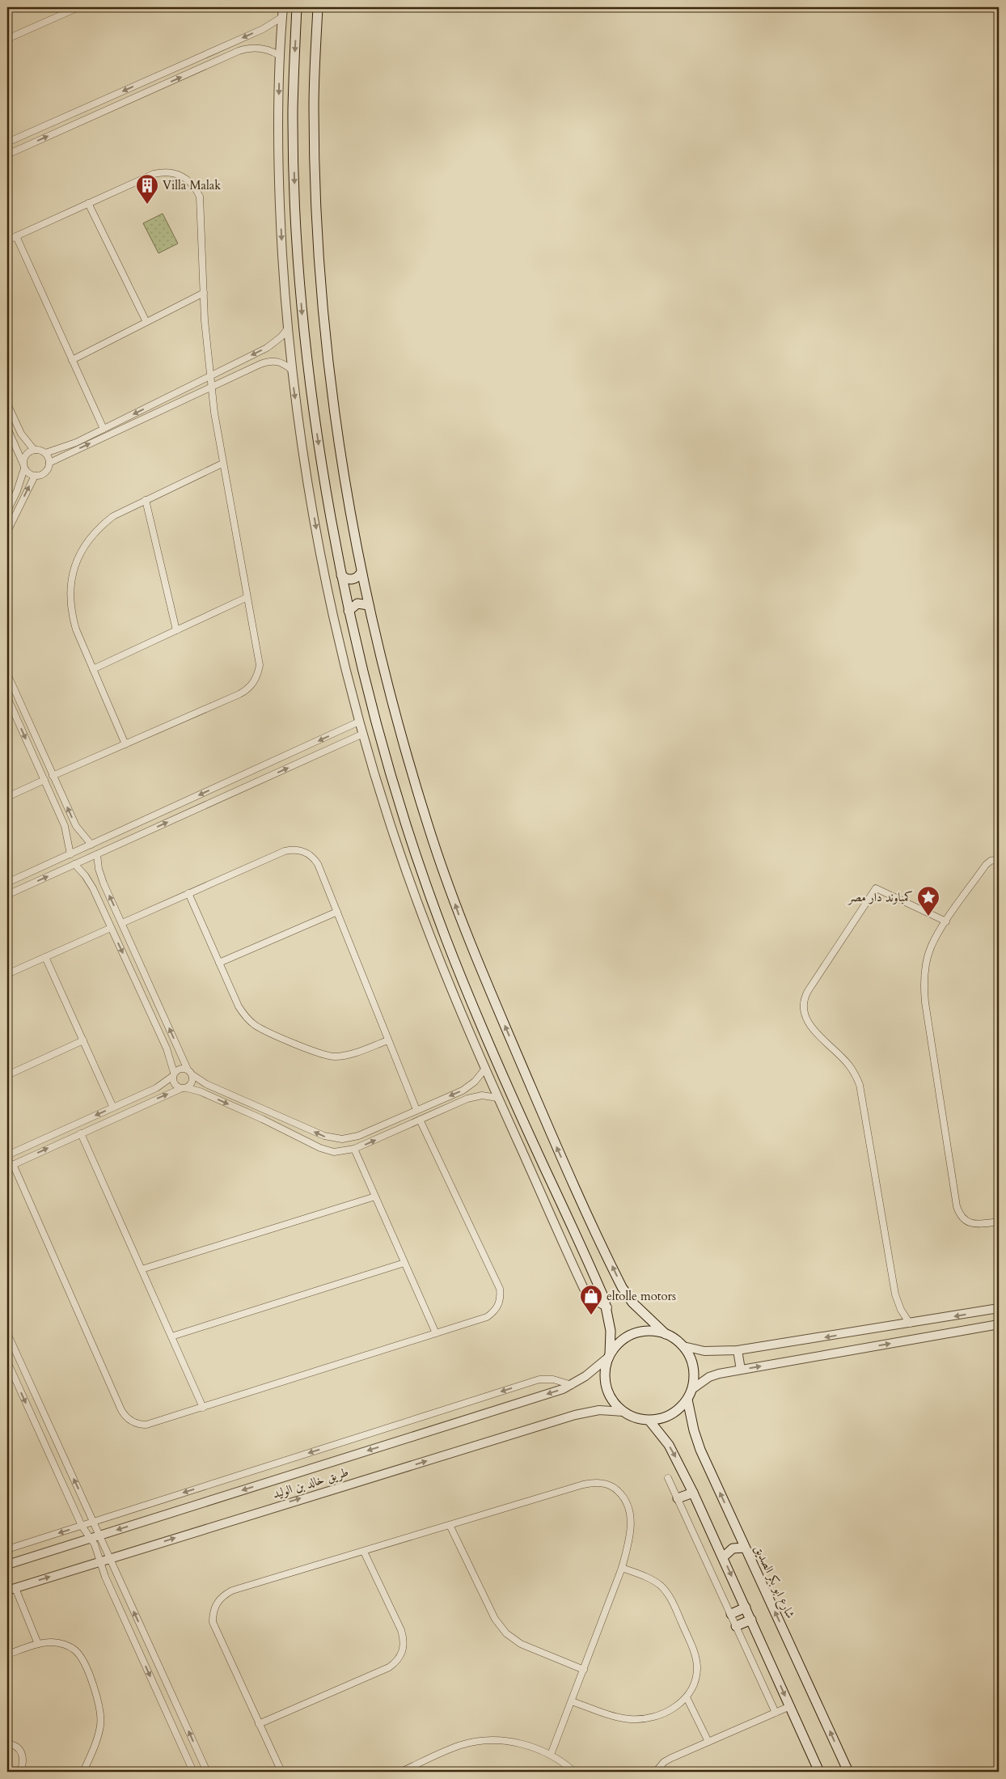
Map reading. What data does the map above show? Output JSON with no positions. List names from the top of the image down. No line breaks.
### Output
{"streets":{"main road":["شارع ابو بكر الصديق"],"street":["طريق خالد بن الوليد"]},"crossings":[["طريق خالد بن الوليد","شارع ابو بكر الصديق"]],"places":{"building":["Villa Malak"],"place":["كمباوند دار مصر"],"shop":["eltolle motors"]}}
